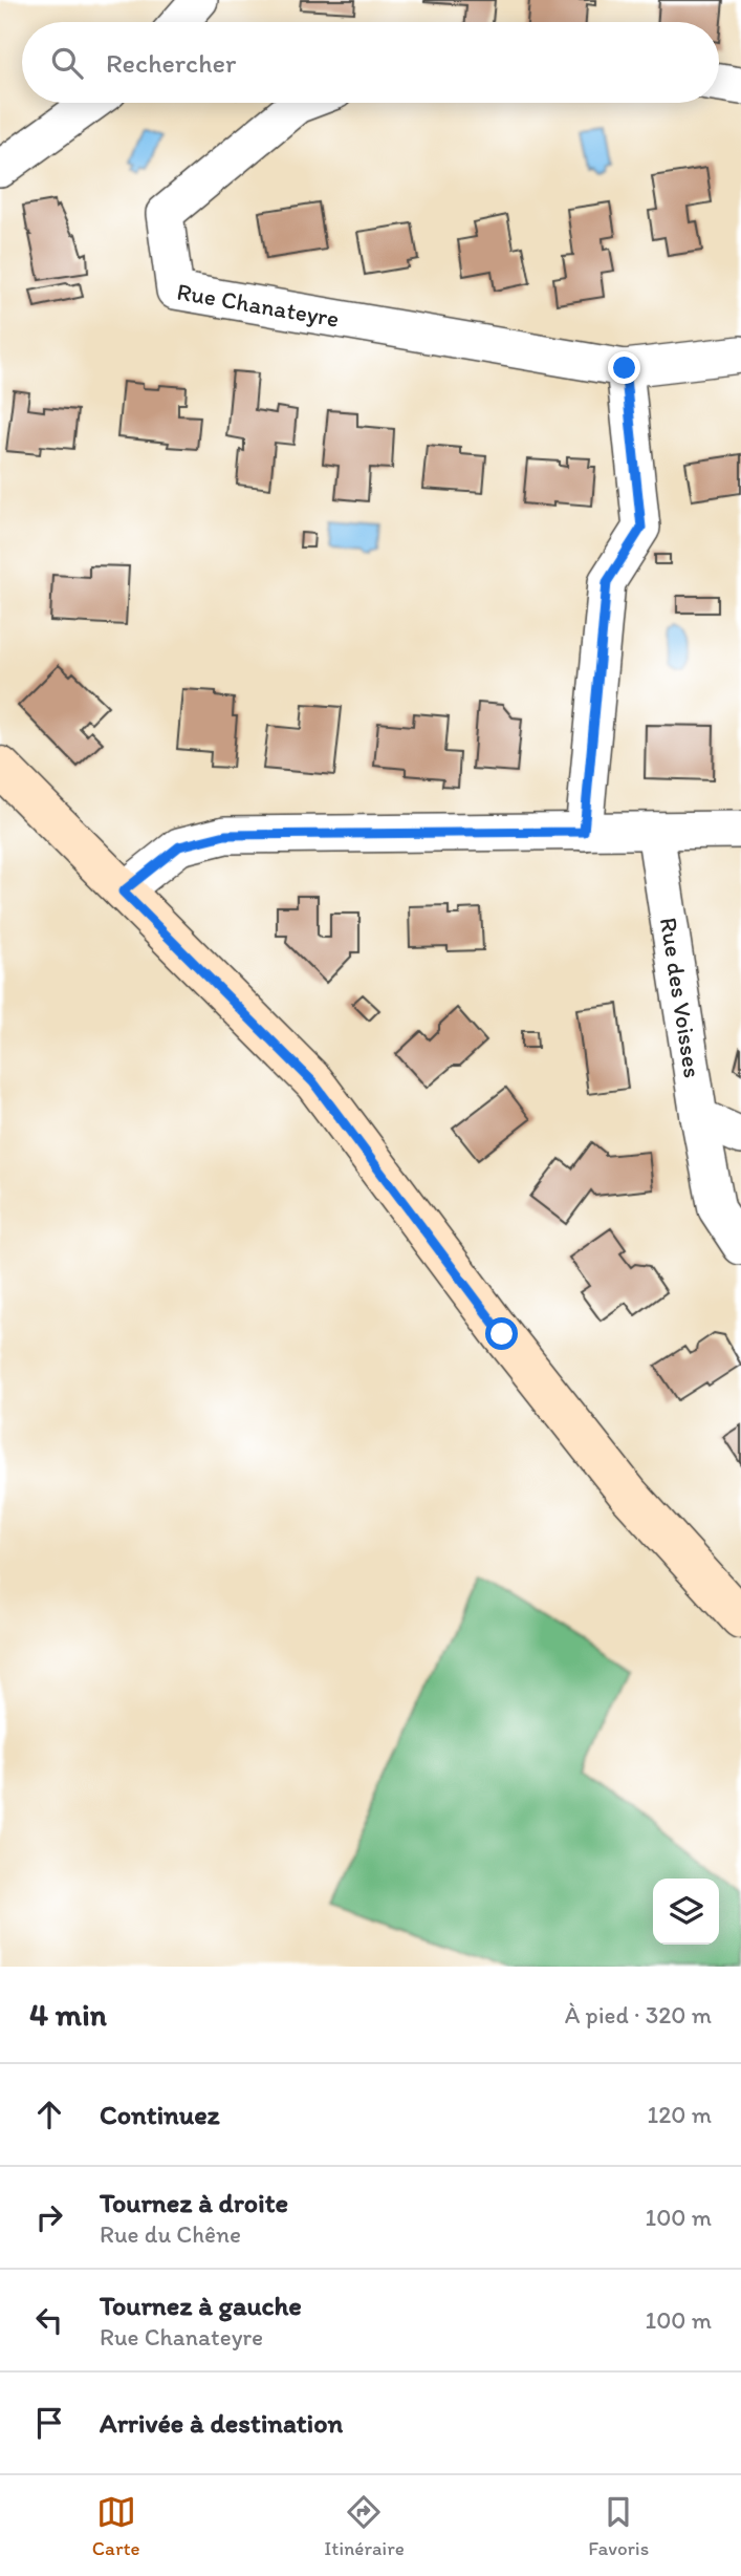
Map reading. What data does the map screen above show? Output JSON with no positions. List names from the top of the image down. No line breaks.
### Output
{"streets":{"street":["Rue Chanateyre","Rue des Voisses"]},"page":{"search":"Rechercher","heading":["4 min","À pied · 320 m"],"list":[["Continuez","120 m"],["Tournez à droite","Rue du Chêne","100 m"],["Tournez à gauche","Rue Chanateyre","100 m"],"Arrivée à destination"],"nav":["Carte","Itinéraire","Favoris"]}}
